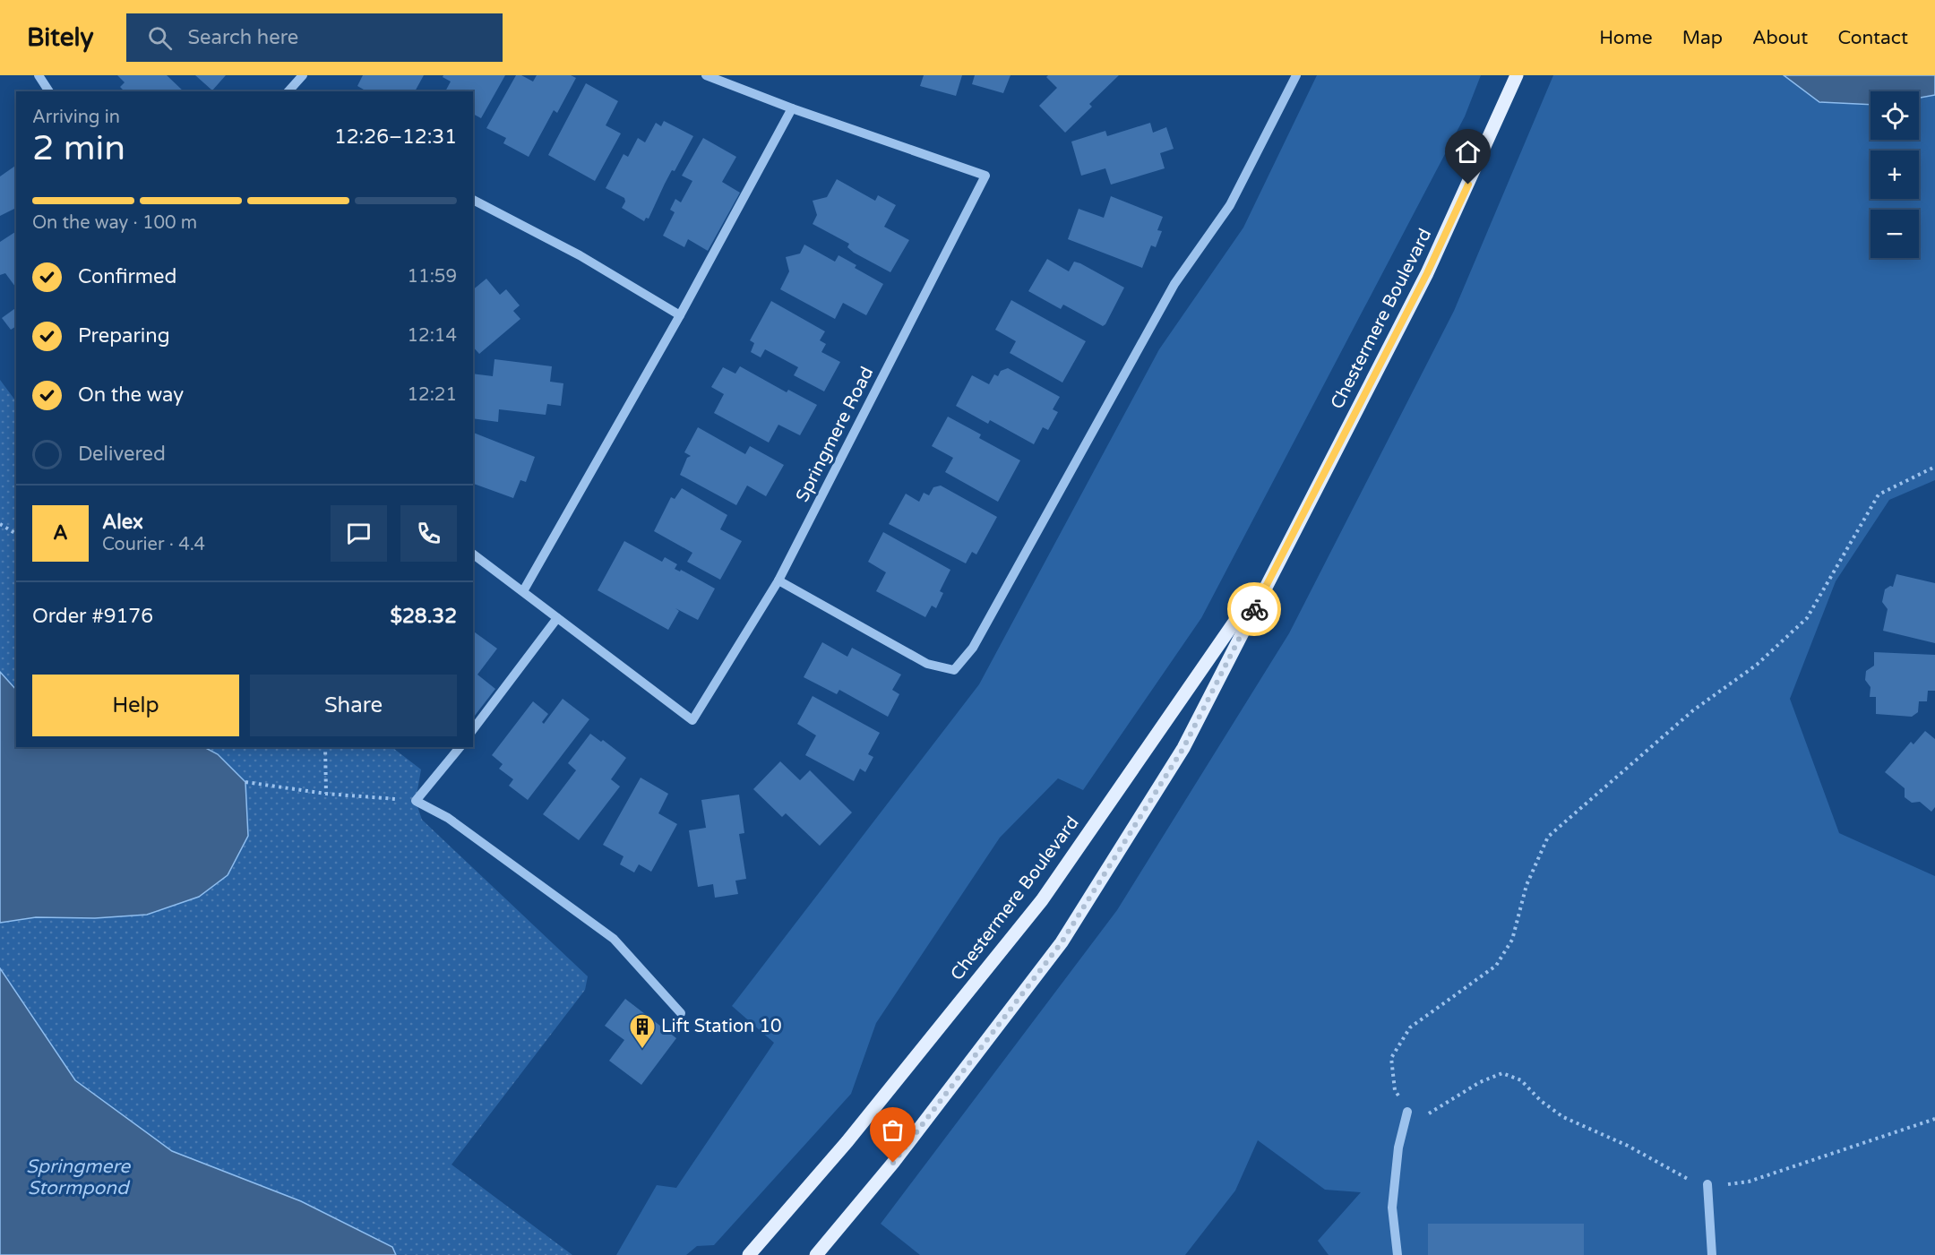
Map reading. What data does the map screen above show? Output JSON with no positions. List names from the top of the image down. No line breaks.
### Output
{"streets":{"main road":["Chestermere Boulevard"],"street":["Springmere Road"]},"water":["Springmere Stormpond"],"places":{"building":["Lift Station 10"]},"page":{"header":"Bitely","search":"Search here","nav":["Home","Map","About","Contact"],"map_buttons":["+","−"],"heading":["2 min","Arriving in","12:26–12:31"],"panel":["Alex","Courier · 4.4","Order #9176","$28.32"],"bar":"On the way · 100 m","list":[["Confirmed","11:59"],["Preparing","12:14"],["On the way","12:21"],"Delivered"],"round":"A","buttons":["Help","Share"]}}
